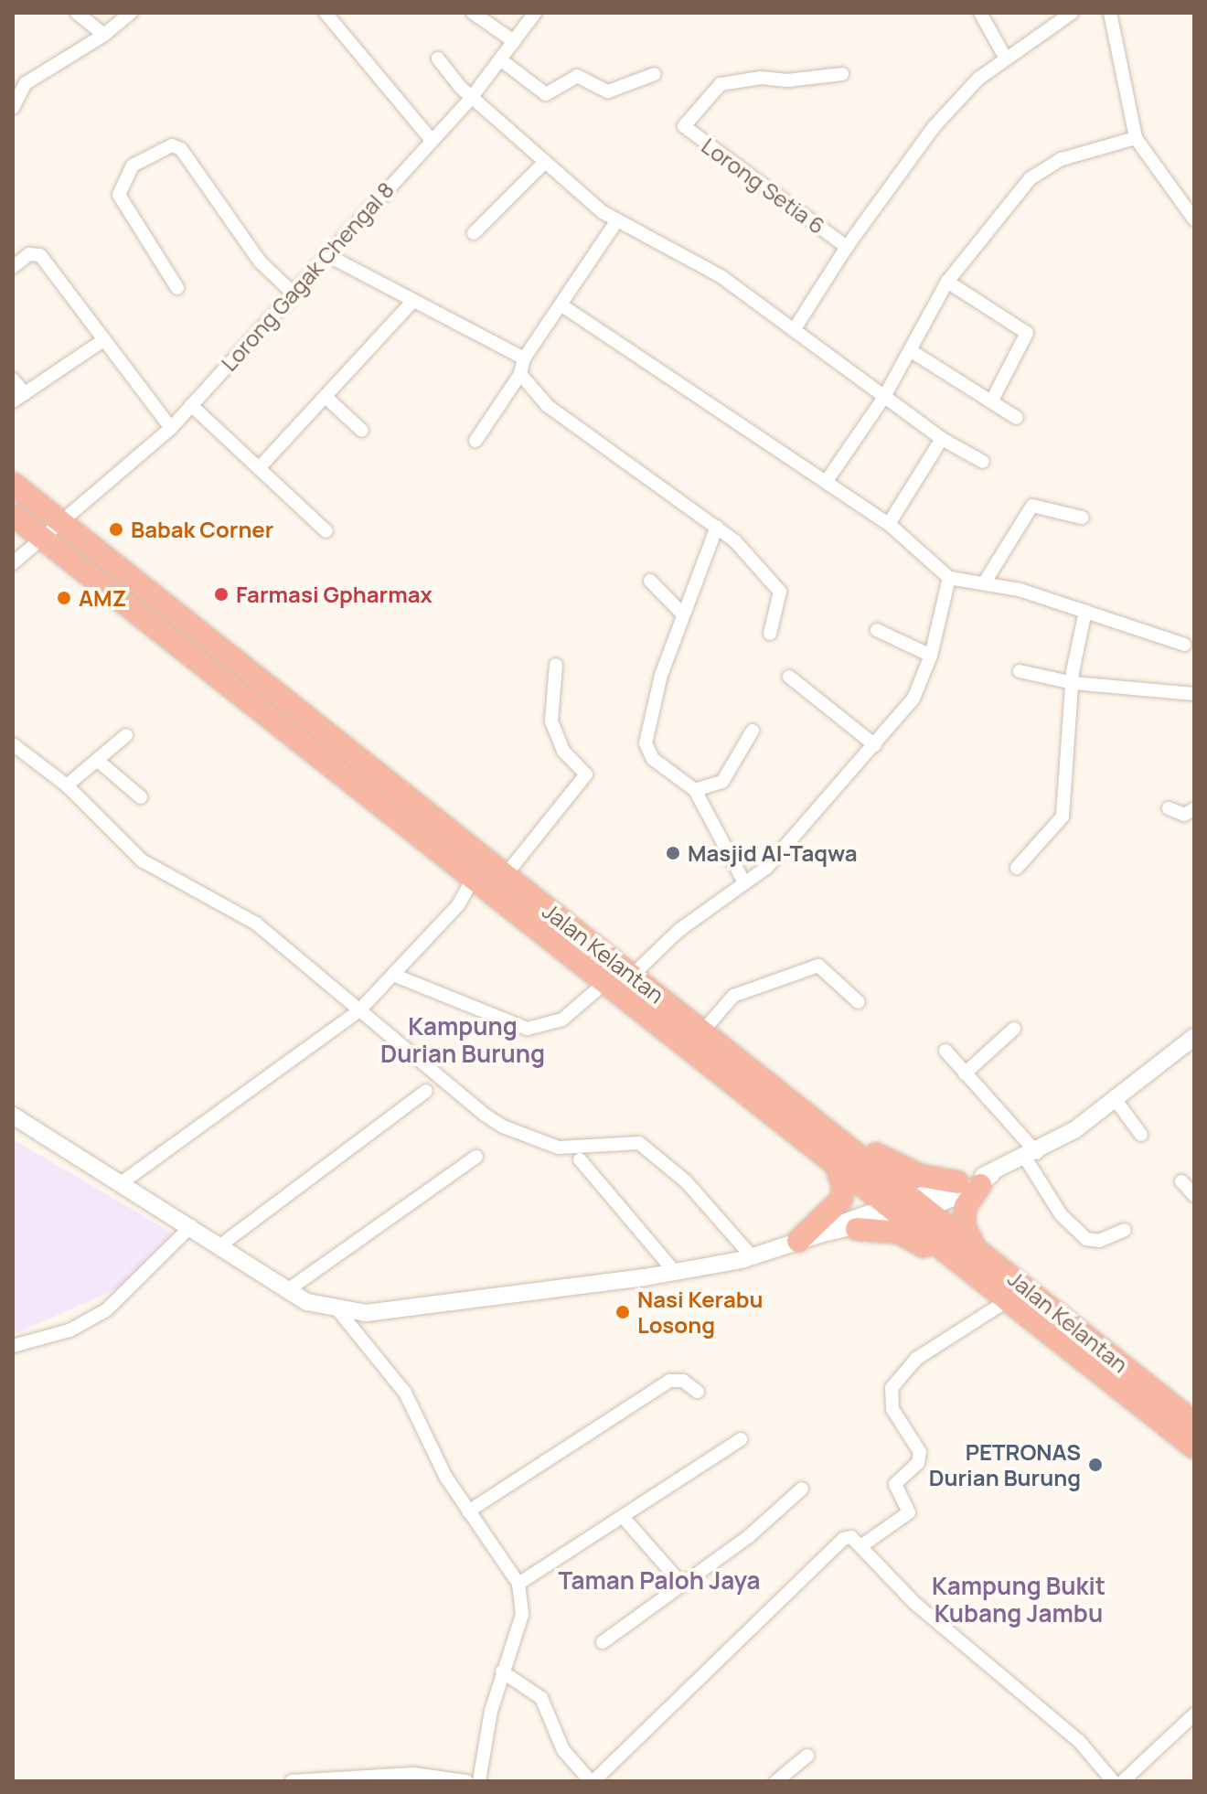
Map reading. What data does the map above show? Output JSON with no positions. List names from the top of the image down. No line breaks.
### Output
{"streets":{"highway":["Jalan Kelantan"],"street":["Lorong Setia 6","Lorong Gagak Chengal 8"]},"crossings":[["Lorong Gagak Chengal 8","Jalan Kelantan"]],"districts":["Kampung Durian Burung","Taman Paloh Jaya","Kampung Bukit Kubang Jambu"],"places":["Babak Corner","Farmasi Gpharmax","AMZ","Masjid Al-Taqwa","Nasi Kerabu Losong","PETRONAS Durian Burung"]}
